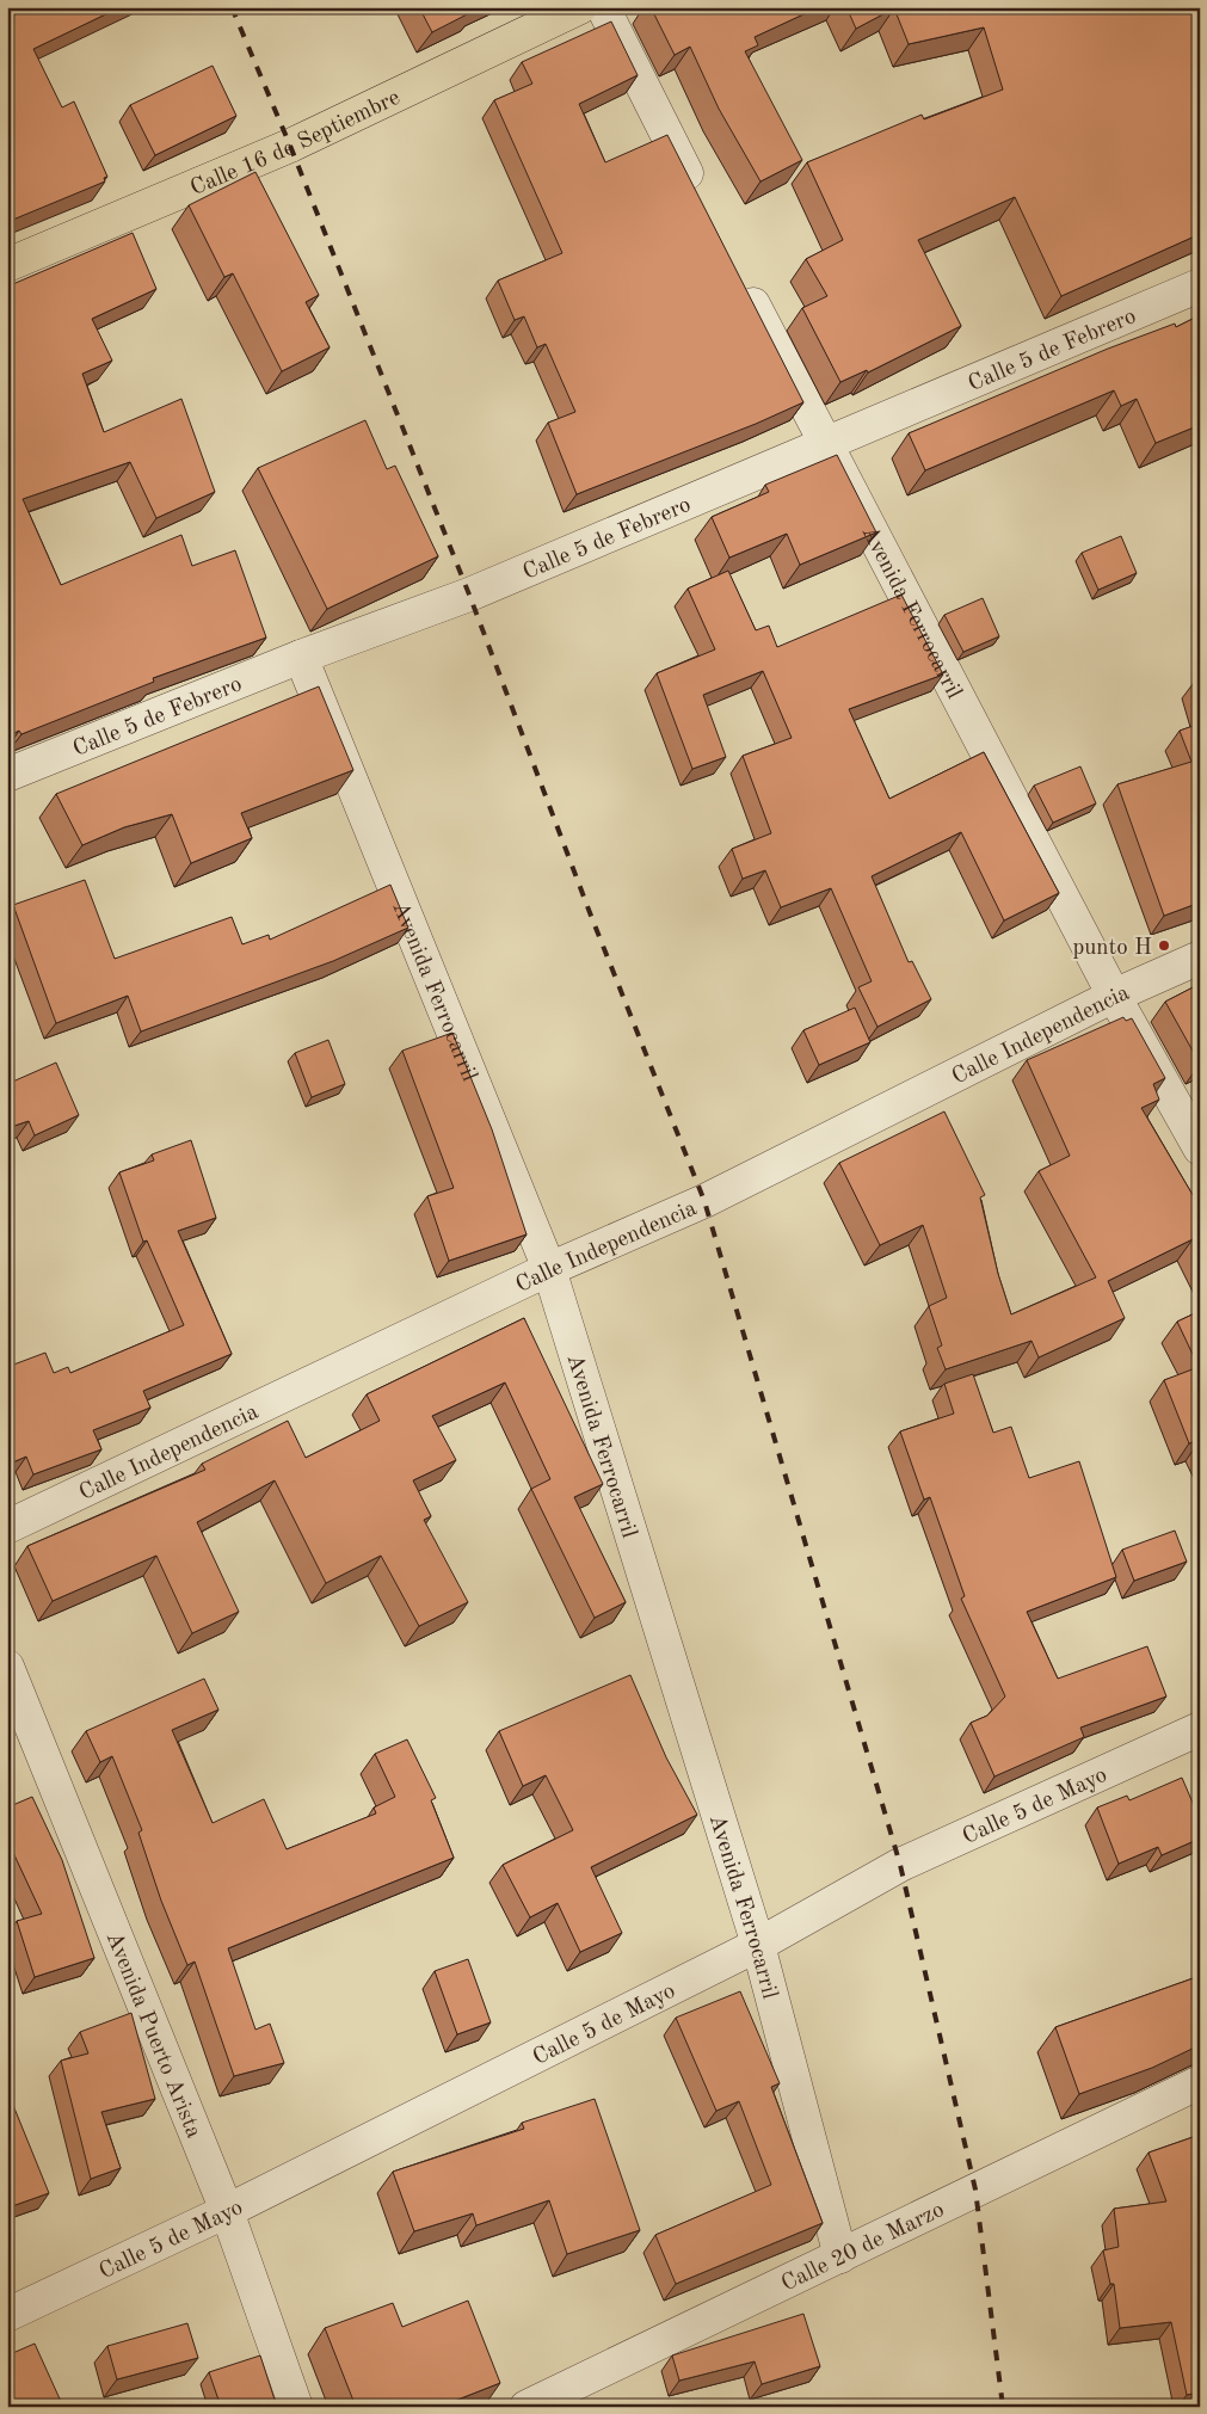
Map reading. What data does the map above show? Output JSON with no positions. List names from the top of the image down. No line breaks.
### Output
{"streets":{"main road":["Calle 16 de Septiembre"],"street":["Calle 5 de Febrero","Avenida Ferrocarril","Calle Independencia","Calle 5 de Mayo","Avenida Puerto Arista","Calle 20 de Marzo"]},"crossings":[["Calle 5 de Febrero","Avenida Ferrocarril"],["Avenida Ferrocarril","Calle Independencia"],["Avenida Ferrocarril","Calle 5 de Mayo"],["Avenida Ferrocarril","Calle 20 de Marzo"],["Calle 5 de Mayo","Avenida Puerto Arista"]],"places":["punto H"]}
